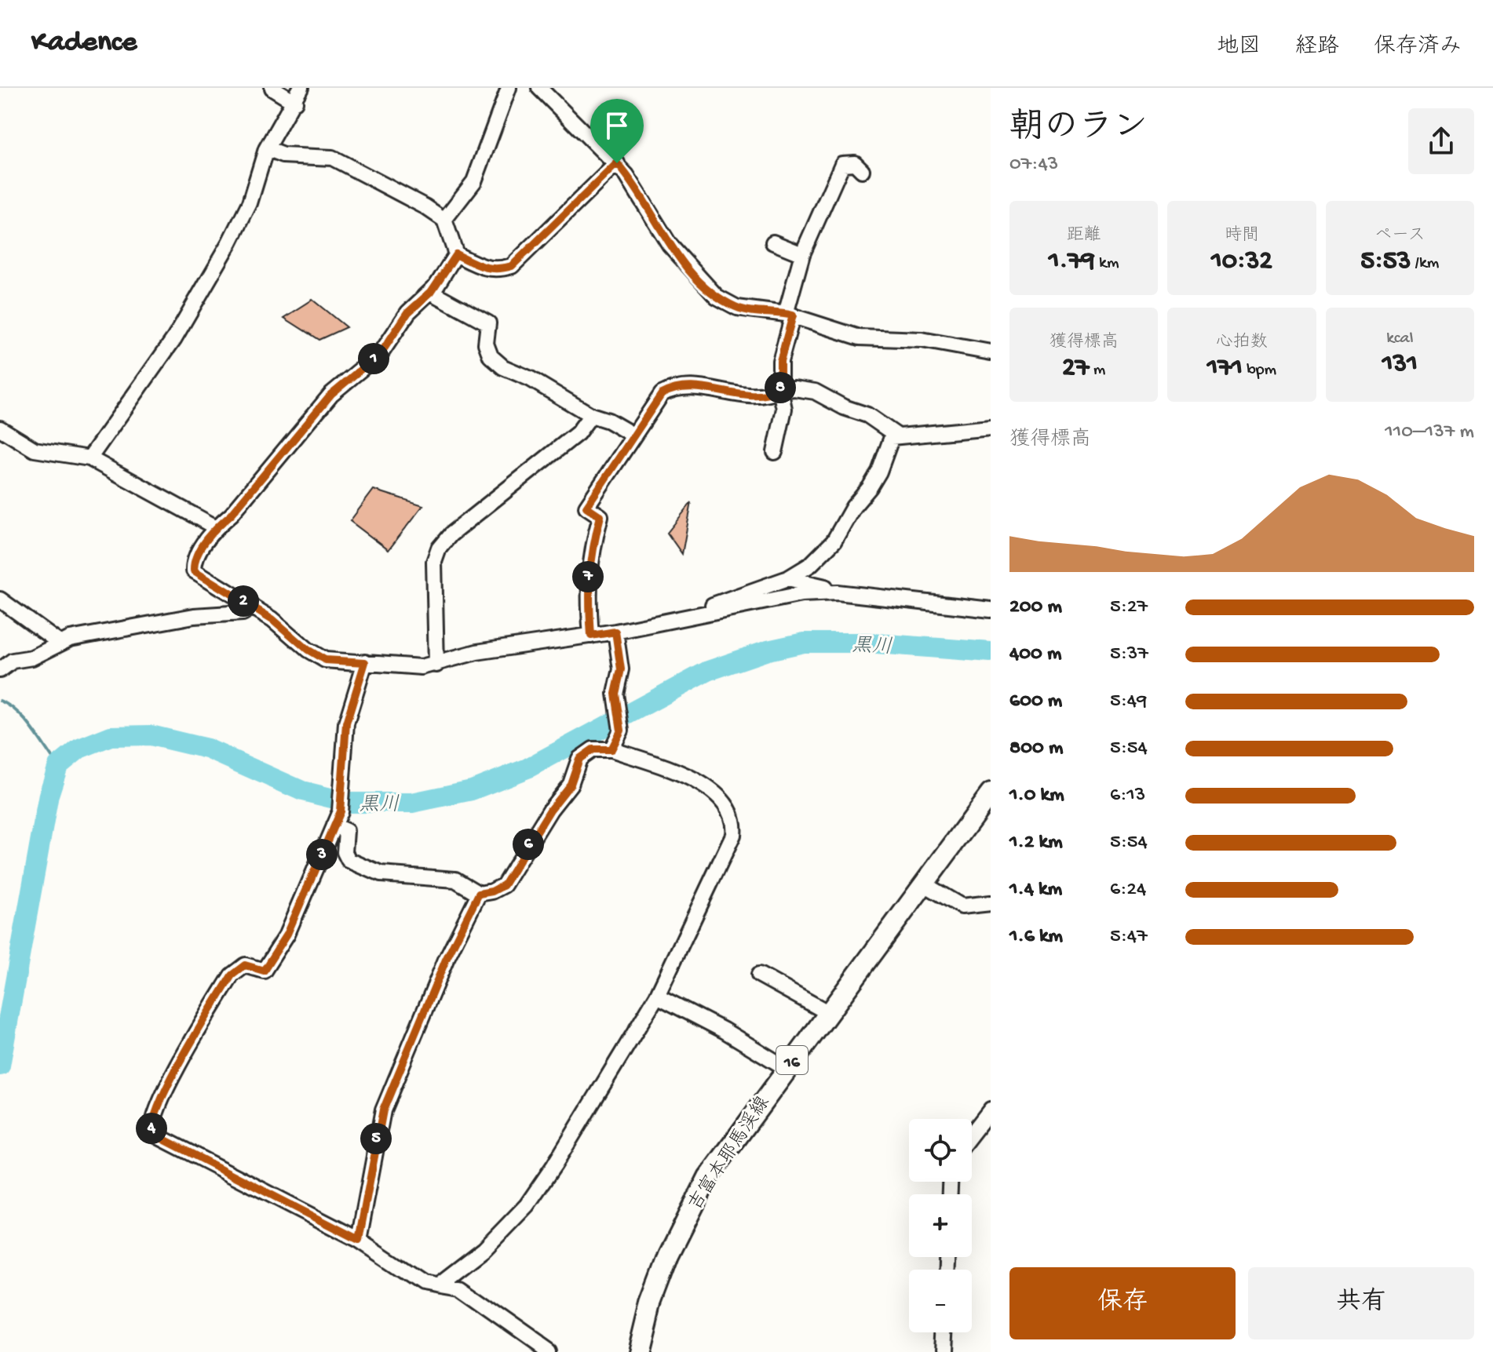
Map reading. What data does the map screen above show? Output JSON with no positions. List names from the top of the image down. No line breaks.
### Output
{"streets":{"main road":["16","吉富本耶馬渓線"]},"water":["黒川"],"page":{"header":"Kadence","nav":["地図","経路","保存済み"],"heading":["朝のラン","07:43"],"stats":[["距離","1.79 km"],["時間","10:32"],["ペース","5:53 /km"],["獲得標高","27 m"],["心拍数","171 bpm"],["kcal","131"]],"pins":["1","8","7","2","6","3","4","5"],"chart":["獲得標高","110–137 m"],"list":[{"name":"200 m","note":"5:27"},{"name":"400 m","note":"5:37"},{"name":"600 m","note":"5:49"},{"name":"800 m","note":"5:54"},{"name":"1.0 km","note":"6:13"},{"name":"1.2 km","note":"5:54"},{"name":"1.4 km","note":"6:24"},{"name":"1.6 km","note":"5:47"}],"map_buttons":["+","−"],"buttons":["保存","共有"]}}
